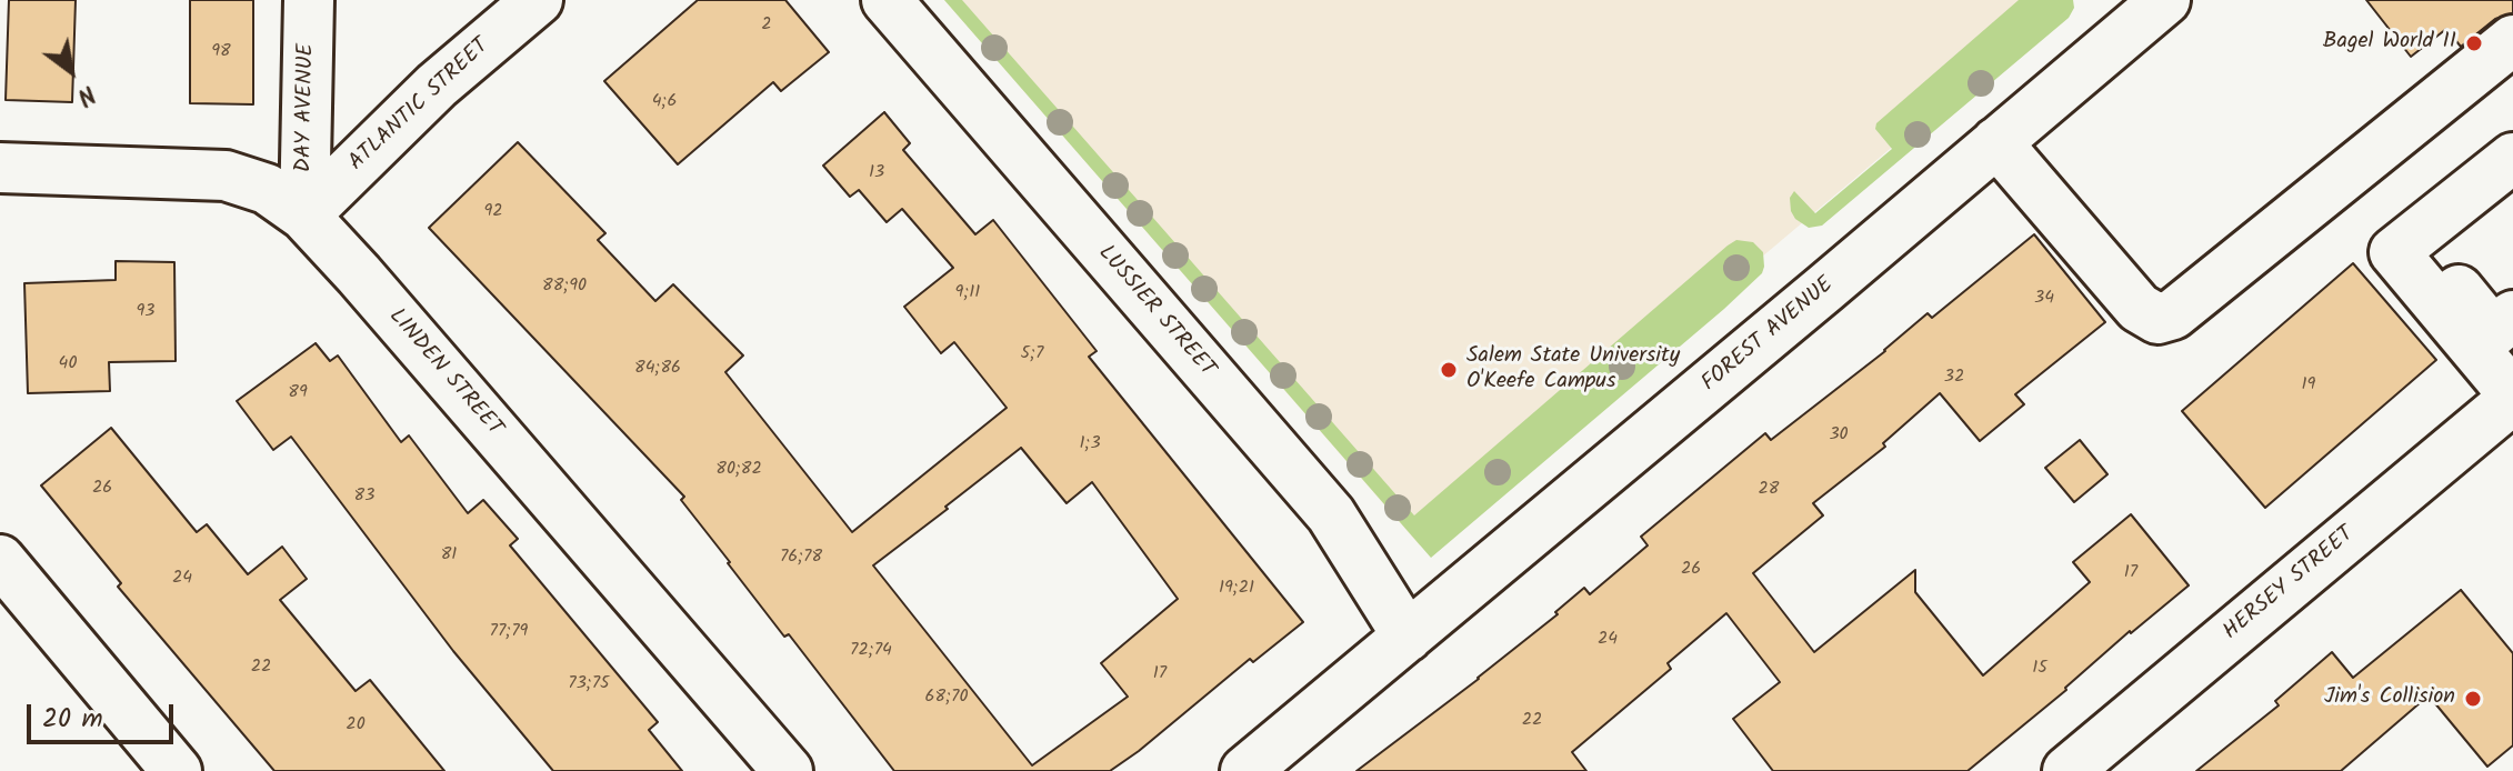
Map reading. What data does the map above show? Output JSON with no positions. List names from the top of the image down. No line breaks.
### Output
{"streets":{"street":["ATLANTIC STREET","DAY AVENUE","LUSSIER STREET","FOREST AVENUE","LINDEN STREET","HERSEY STREET"]},"crossings":[["ATLANTIC STREET","DAY AVENUE"],["ATLANTIC STREET","LINDEN STREET"],["DAY AVENUE","LINDEN STREET"],["LUSSIER STREET","FOREST AVENUE"]],"places":["Bagel World II","Salem State University O'Keefe Campus","Jim's Collision"],"house_numbers":["2","98","4;6","13","92","88;90","9;11","34","93","5;7","40","84;86","32","19","89","30","1;3","80;82","26","28","83","81","76;78","26","17","24","19;21","77;79","24","72;74","22","15","17","73;75","68;70","22","20"],"scale_bar":"20 m","north":"bottom right"}
